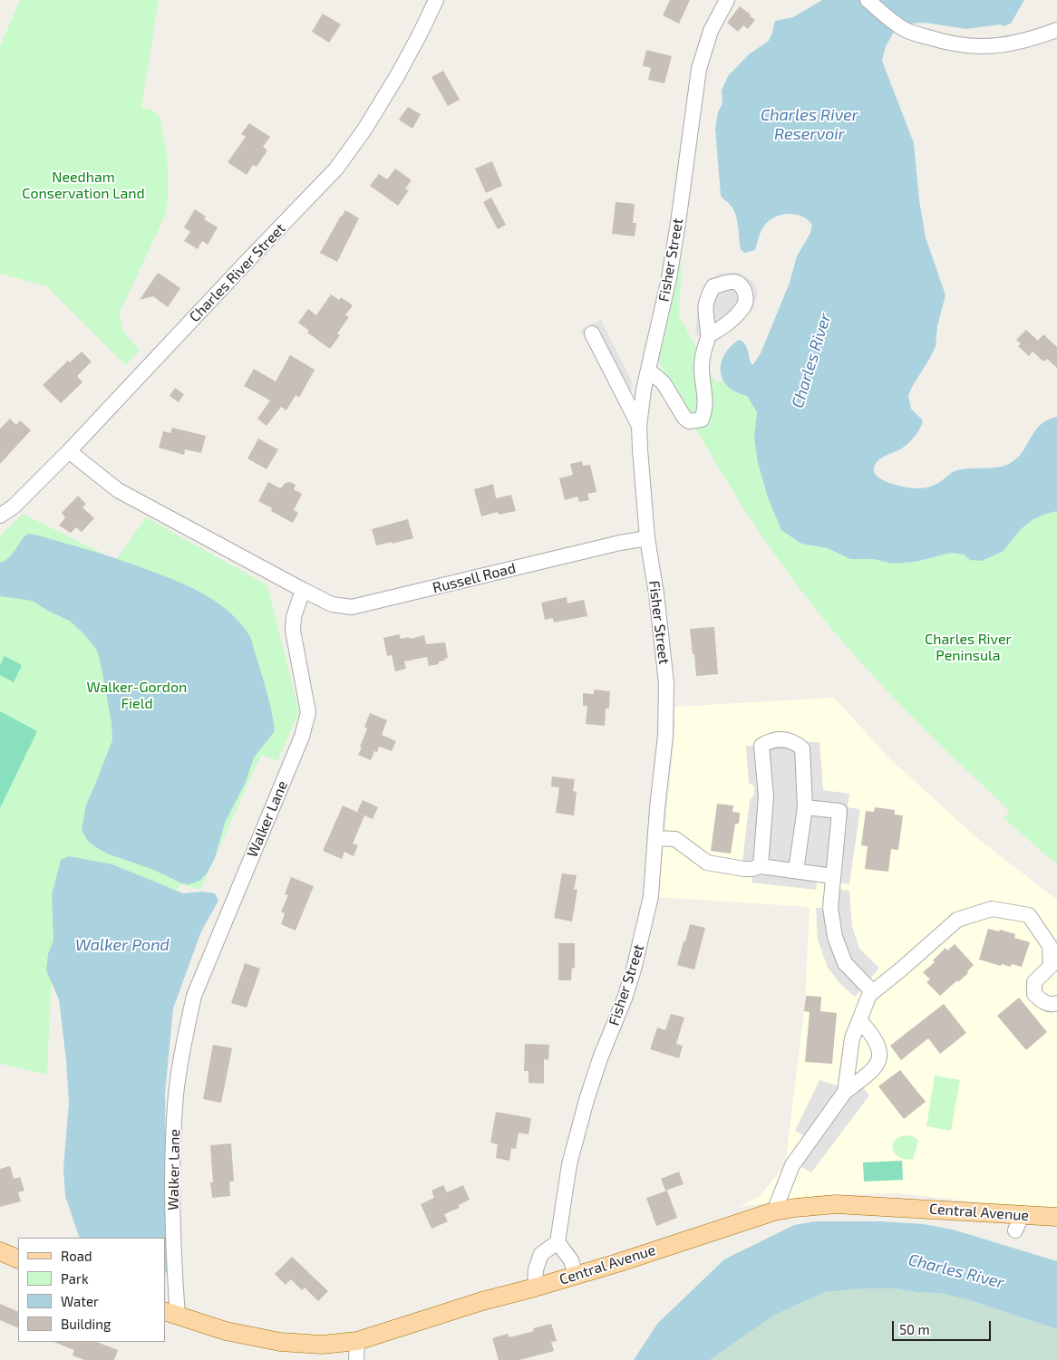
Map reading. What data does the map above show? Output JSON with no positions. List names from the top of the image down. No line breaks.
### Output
{"streets":{"main road":["Central Avenue"],"street":["Fisher Street","Charles River Street","Russell Road","Walker Lane"]},"crossings":[["Fisher Street","Russell Road"],["Russell Road","Walker Lane"],["Walker Lane","Central Avenue"]],"water":["Charles River Reservoir","Charles River","Walker Pond"],"parks":["Needham Conservation Land","Charles River Peninsula","Walker-Gordon Field"],"legend":["Road","Park","Water","Building"],"scale_bar":"50 m"}
